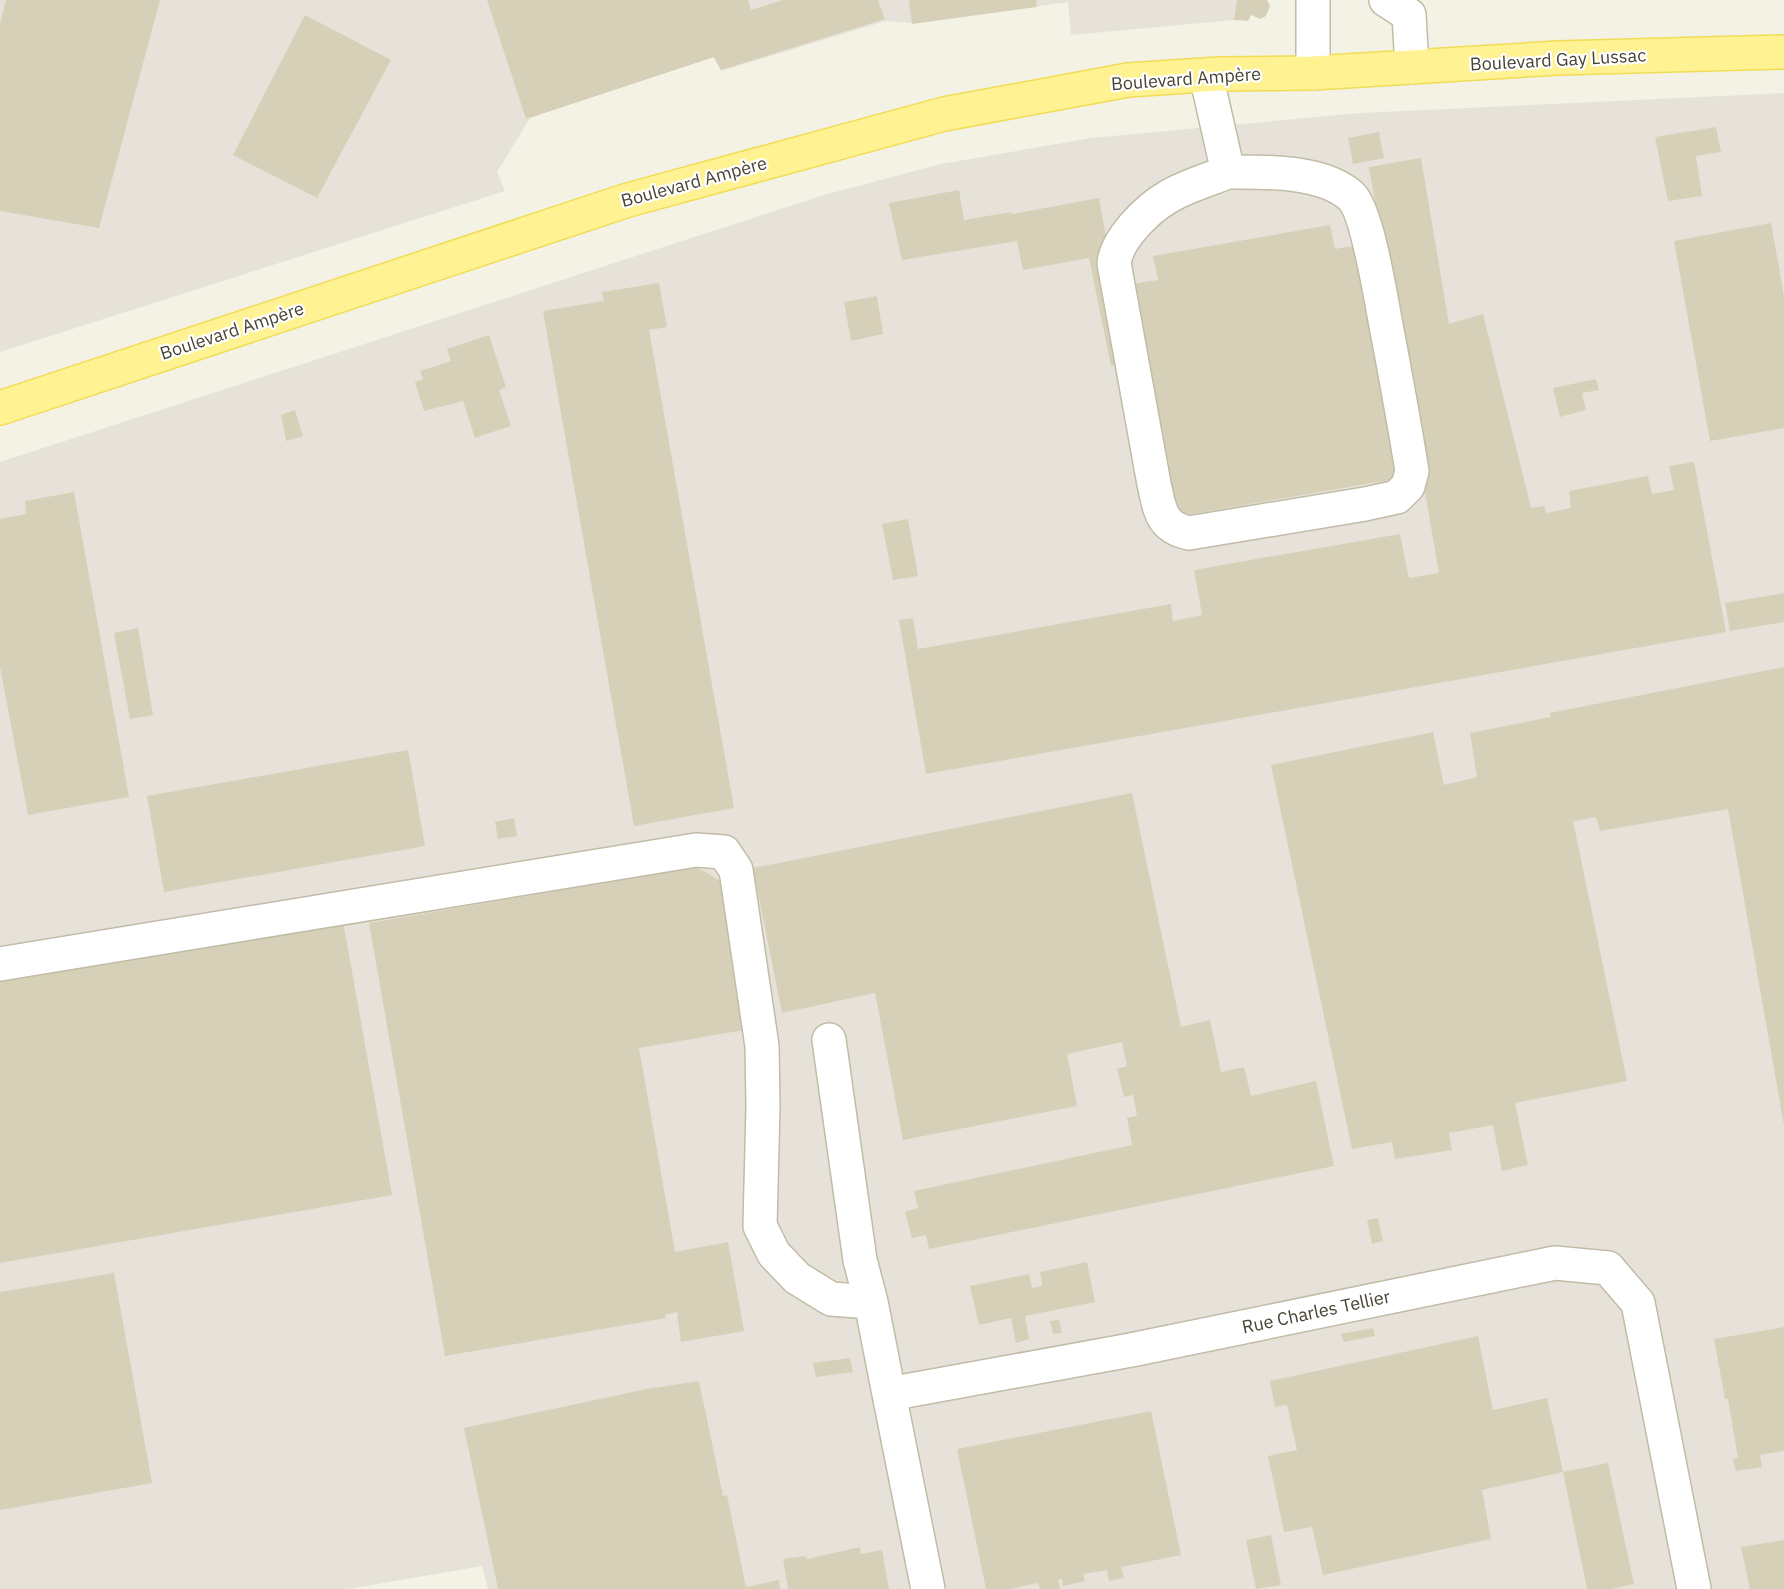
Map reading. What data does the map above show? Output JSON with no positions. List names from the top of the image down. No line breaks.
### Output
{"streets":{"main road":["Boulevard Gay Lussac","Boulevard Ampère"],"street":["Rue Charles Tellier"]},"crossings":[["Boulevard Gay Lussac","Boulevard Ampère"]]}
